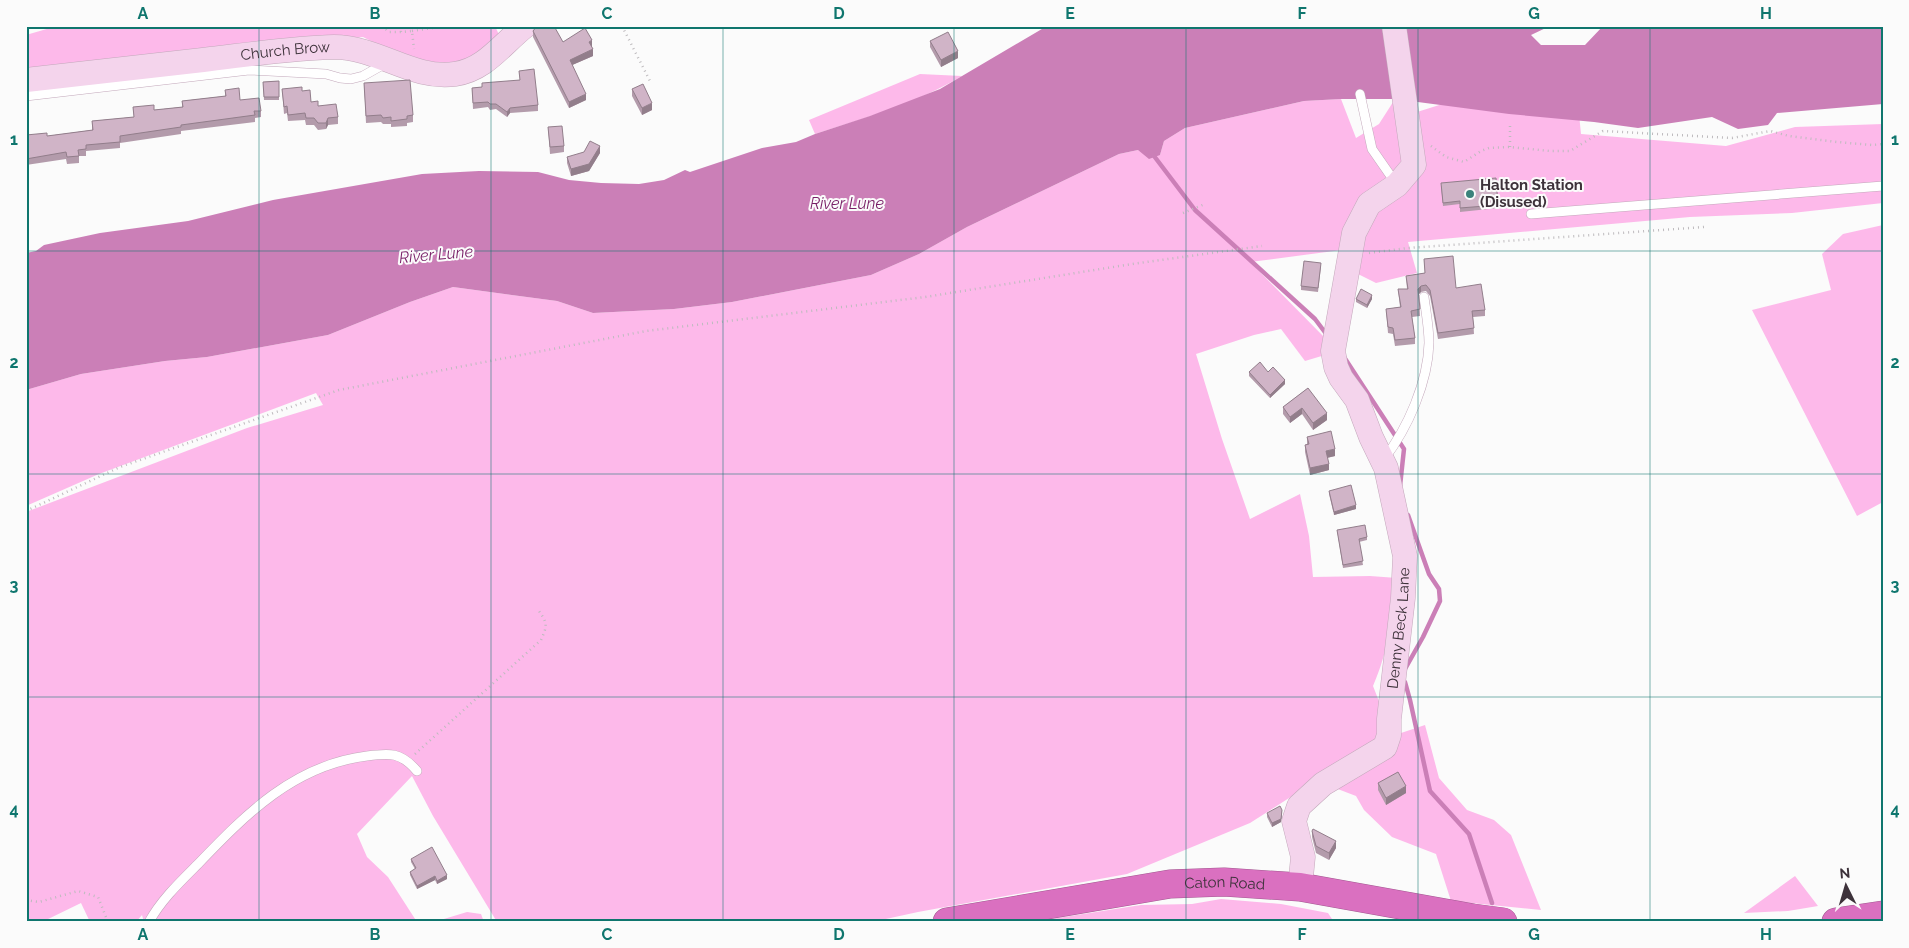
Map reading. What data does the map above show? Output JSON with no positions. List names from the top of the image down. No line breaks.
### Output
{"streets":{"highway":["Caton Road"],"street":["Church Brow","Denny Beck Lane"]},"crossings":[["Denny Beck Lane","Caton Road"]],"water":["River Lune"],"places":["Halton Station (Disused)"],"north":"top","grid":{"columns":["A","B","C","D","E","F","G","H"],"rows":["1","2","3","4"]}}
